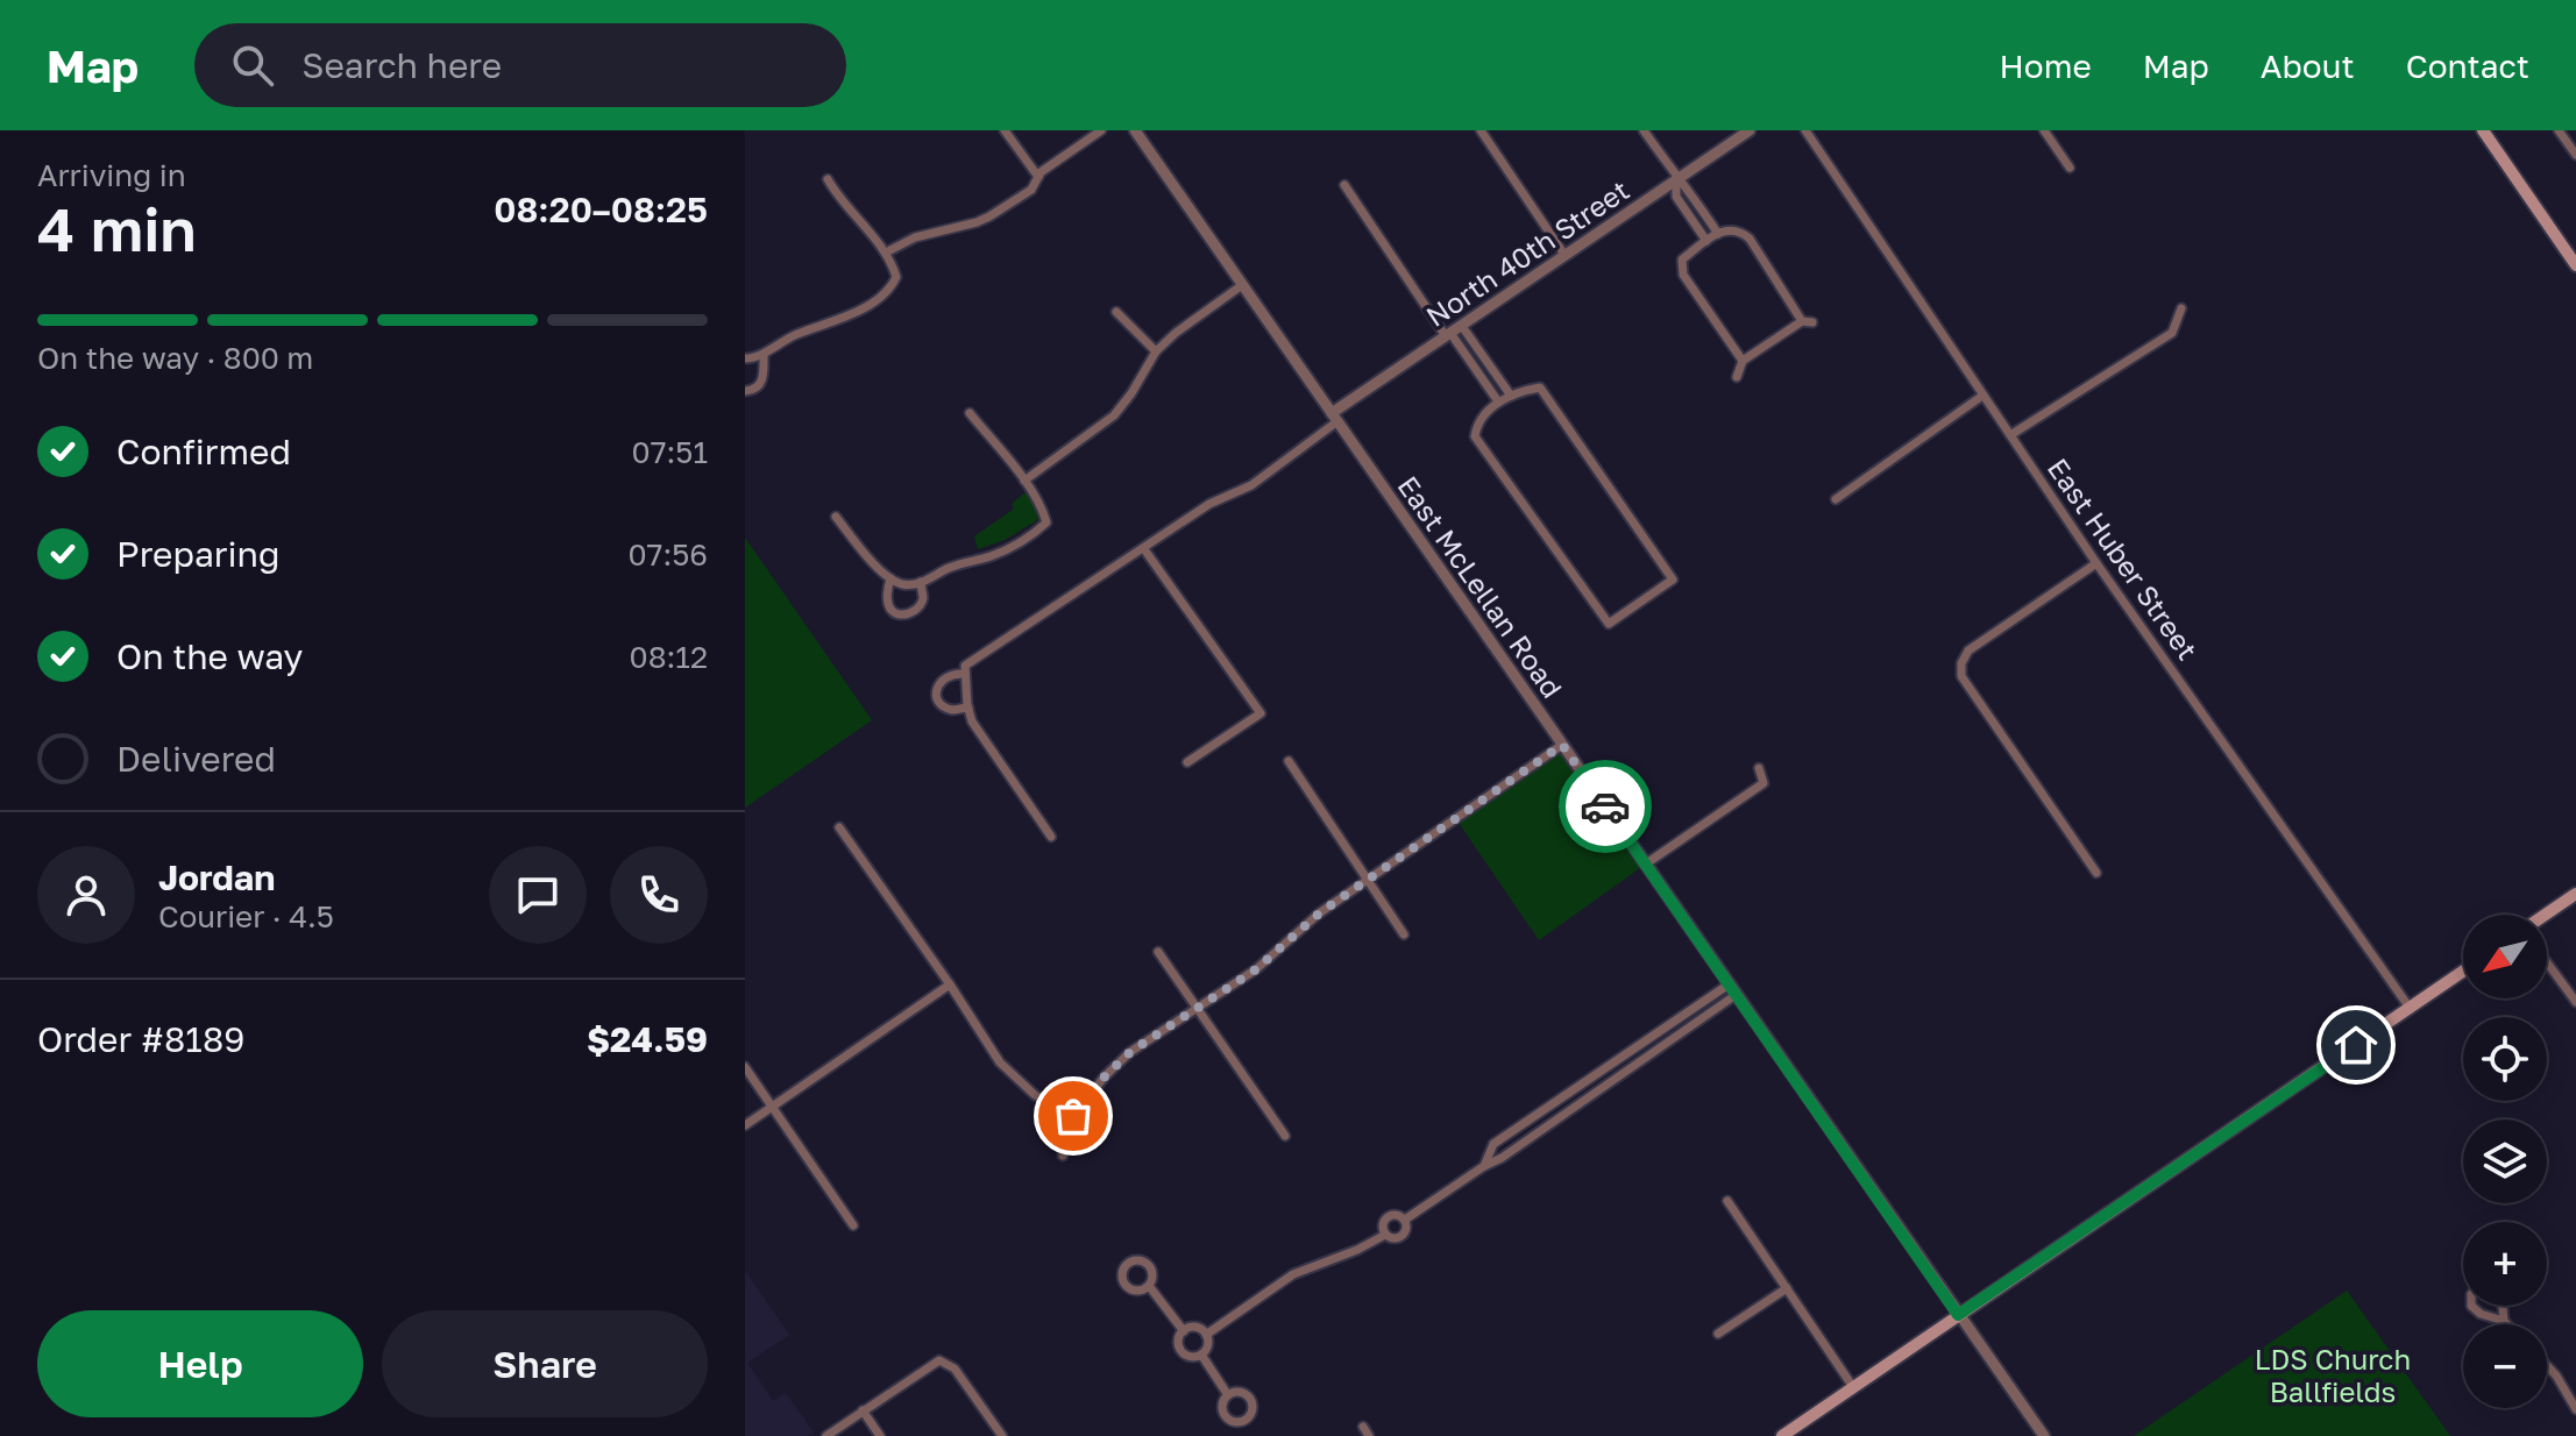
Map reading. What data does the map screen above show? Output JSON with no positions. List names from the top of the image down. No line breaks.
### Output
{"streets":{"street":["North 40th Street","East Huber Street","East McLellan Road"]},"crossings":[["North 40th Street","East McLellan Road"]],"parks":["LDS Church Ballfields"],"north":"bottom left","page":{"header":"Map","search":"Search here","nav":["Home","Map","About","Contact"],"heading":["4 min","Arriving in","08:20–08:25"],"panel":["Jordan","Courier · 4.5","Order #8189","$24.59"],"bar":"On the way · 800 m","list":[["Confirmed","07:51"],["Preparing","07:56"],["On the way","08:12"],"Delivered"],"map_buttons":["+","−"],"buttons":["Help","Share"]}}
